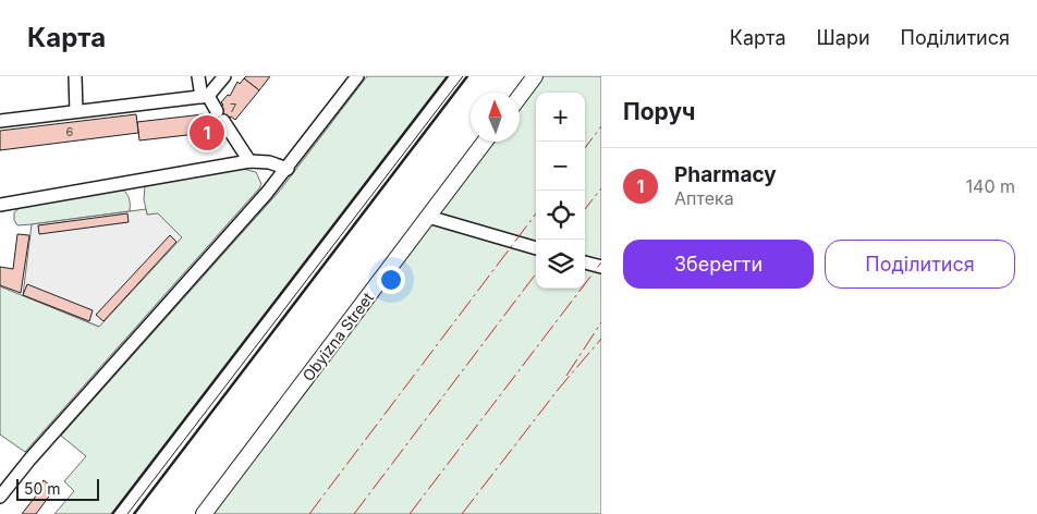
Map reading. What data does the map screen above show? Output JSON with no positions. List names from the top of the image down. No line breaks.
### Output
{"streets":{"main road":["Obyizna Street"]},"house_numbers":["7","6"],"scale_bar":"50 m","north":"top","page":{"header":"Карта","nav":["Карта","Шари","Поділитися"],"heading":"Поруч","map_buttons":["+","−"],"pins":"1","list":[{"mark":"1","name":"Pharmacy","note":"Аптека","value":"140 m"}],"buttons":["Зберегти","Поділитися"],"scale":"50 m"}}
